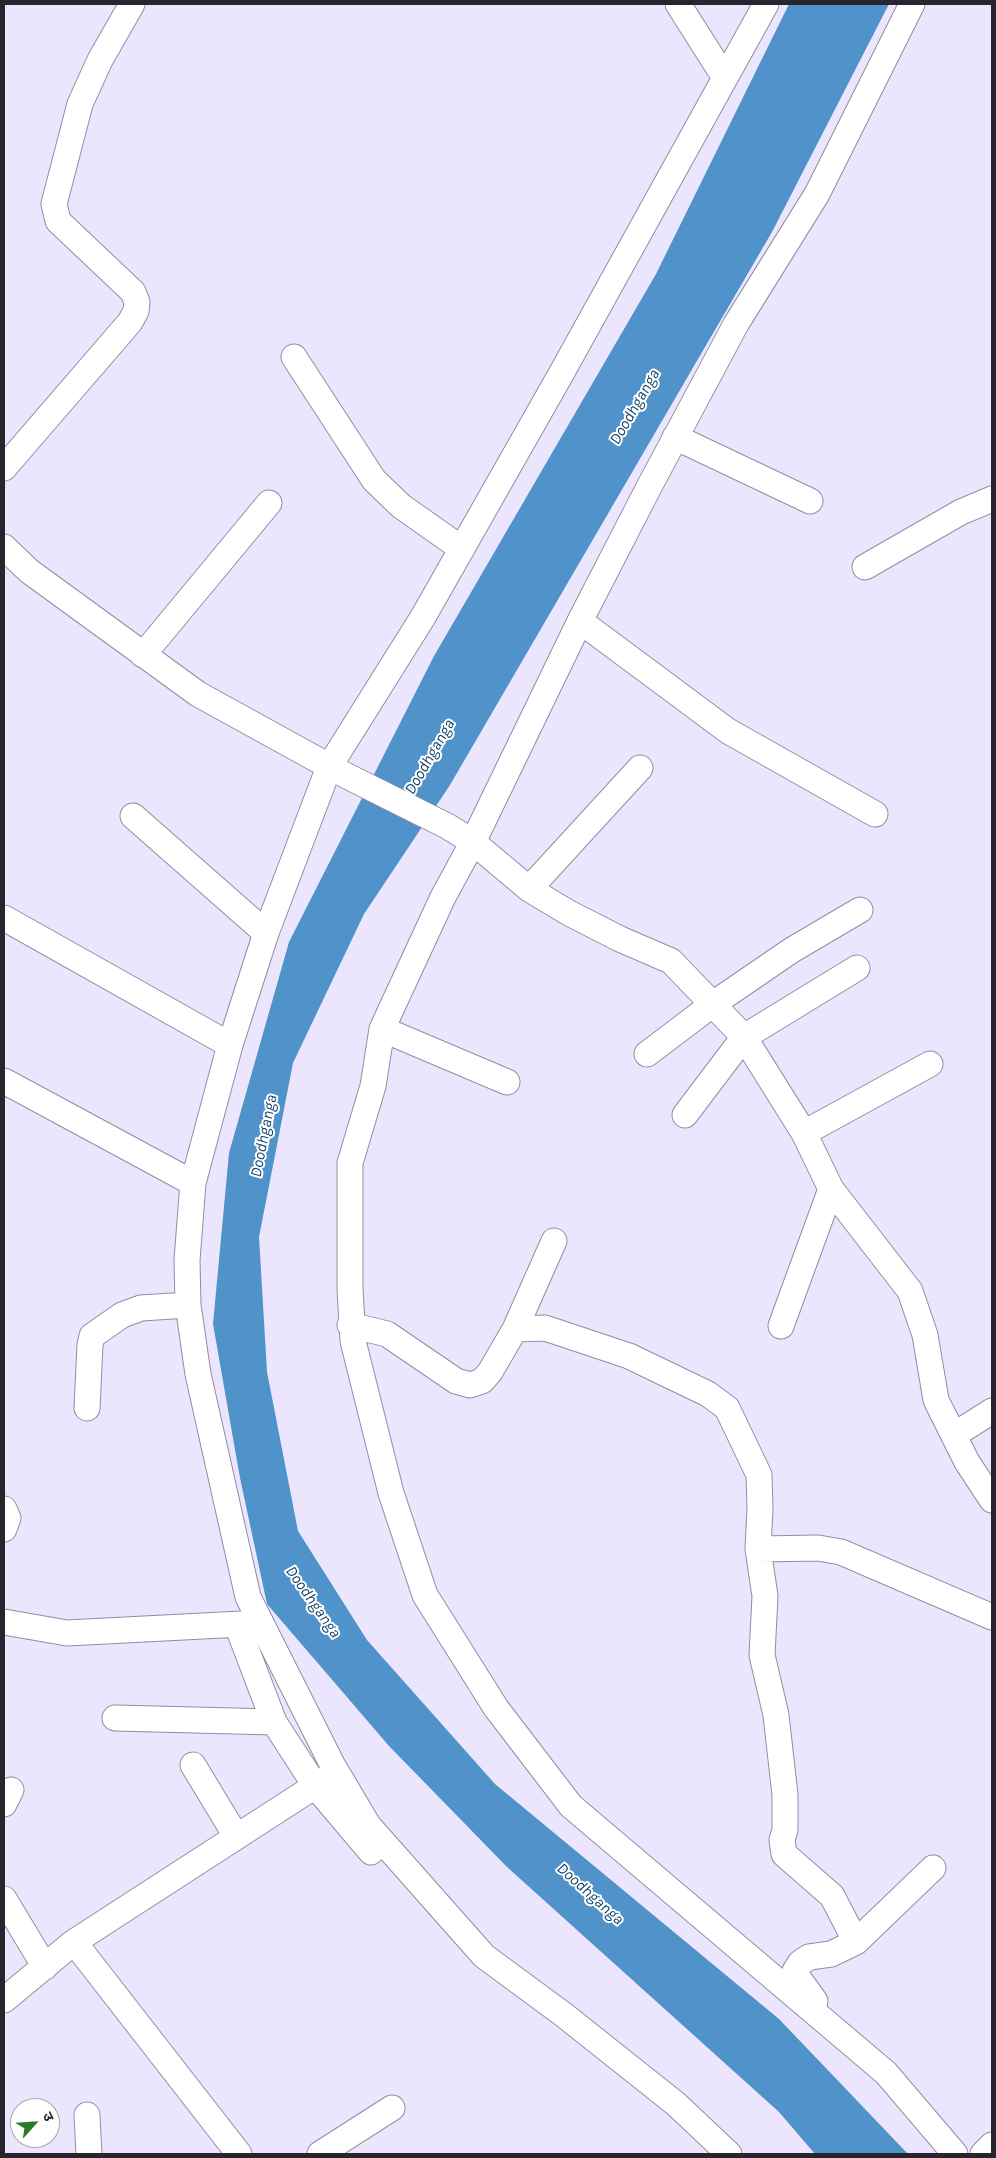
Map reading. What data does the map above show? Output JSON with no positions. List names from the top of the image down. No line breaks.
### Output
{"water":["Doodhganga"],"north":"top right"}
